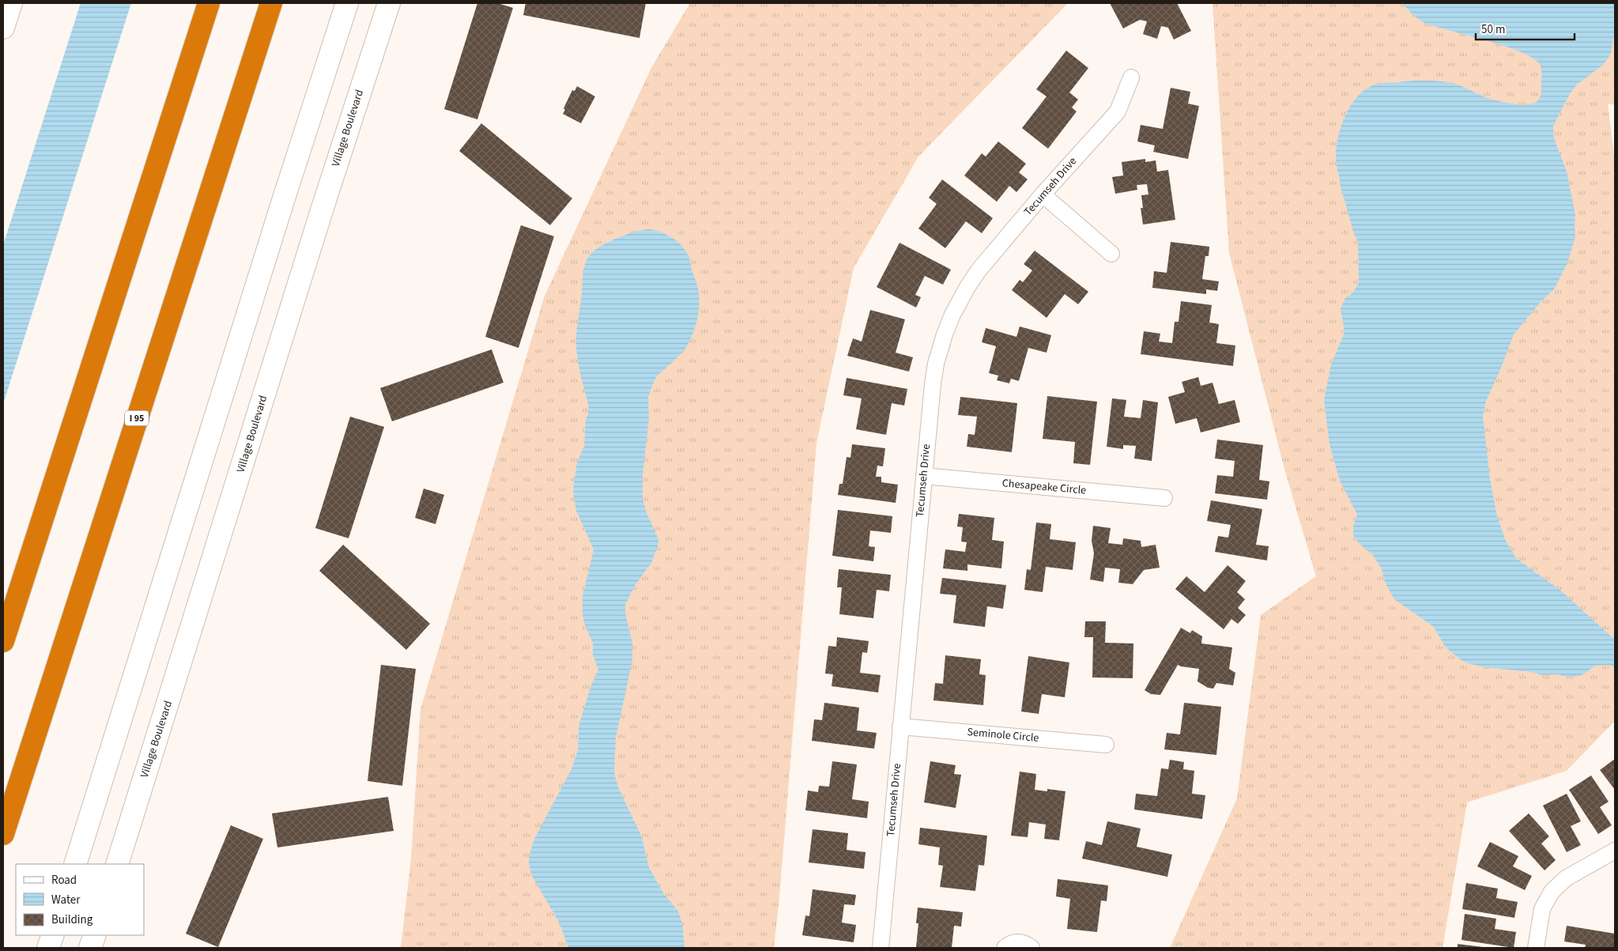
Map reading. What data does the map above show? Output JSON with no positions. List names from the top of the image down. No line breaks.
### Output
{"streets":{"highway":["I 95"],"street":["Village Boulevard","Tecumseh Drive","Chesapeake Circle","Seminole Circle"]},"crossings":[["Tecumseh Drive","Chesapeake Circle"],["Tecumseh Drive","Seminole Circle"]],"legend":["Road","Water","Building"],"scale_bar":"50 m"}
